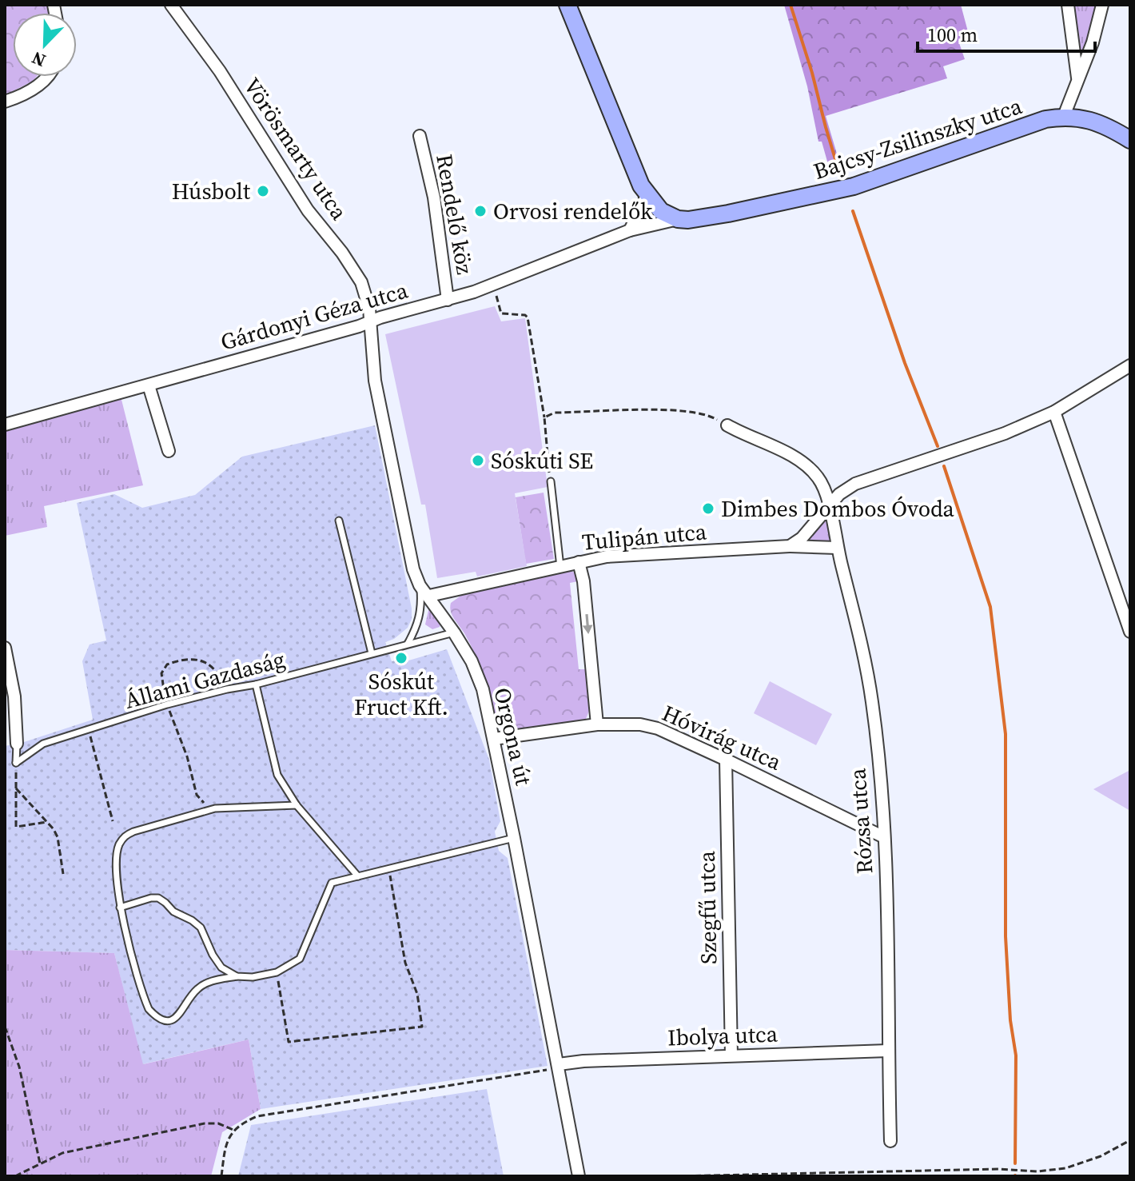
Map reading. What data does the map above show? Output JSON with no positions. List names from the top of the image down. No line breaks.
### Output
{"streets":{"street":["Bajcsy-Zsilinszky utca","Vörösmarty utca","Rendelő köz","Gárdonyi Géza utca","Tulipán utca","Orgona út","Hóvirág utca","Rózsa utca","Szegfű utca","Ibolya utca"],"lane":["Állami Gazdaság"]},"crossings":[["Bajcsy-Zsilinszky utca","Gárdonyi Géza utca"],["Vörösmarty utca","Gárdonyi Géza utca"],["Vörösmarty utca","Orgona út"],["Rendelő köz","Gárdonyi Géza utca"],["Gárdonyi Géza utca","Orgona út"],["Tulipán utca","Orgona út"],["Tulipán utca","Rózsa utca"],["Állami Gazdaság","Orgona út"],["Orgona út","Hóvirág utca"],["Orgona út","Ibolya utca"],["Hóvirág utca","Rózsa utca"],["Hóvirág utca","Szegfű utca"],["Rózsa utca","Ibolya utca"],["Szegfű utca","Ibolya utca"]],"places":["Húsbolt","Orvosi rendelők","Sóskúti SE","Dimbes Dombos Óvoda","Sóskút Fruct Kft."],"scale_bar":"100 m","north":"bottom left"}
